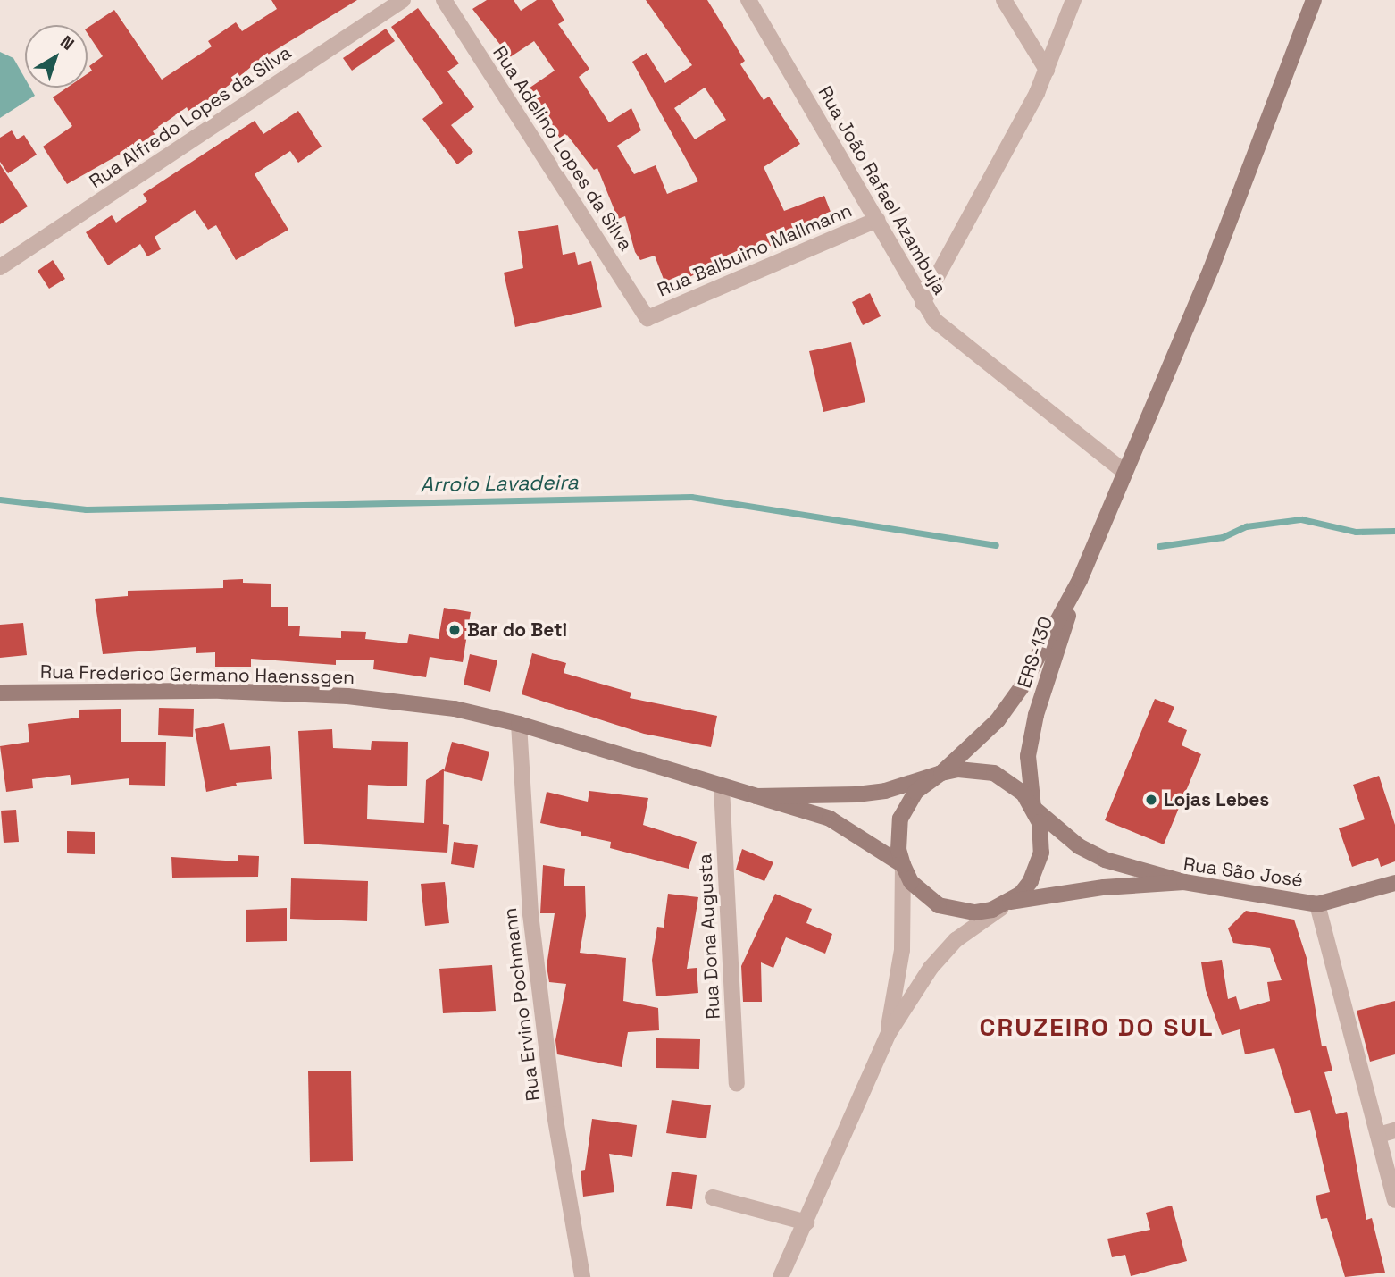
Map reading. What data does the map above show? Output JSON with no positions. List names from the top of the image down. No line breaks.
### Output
{"streets":{"main road":["ERS-130","Rua Frederico Germano Haenssgen","Rua São José"],"street":["Rua Alfredo Lopes da Silva","Rua Adelino Lopes da Silva","Rua João Rafael Azambuja","Rua Balbuino Mallmann","Rua Dona Augusta","Rua Ervino Pochmann"]},"crossings":[["Rua Adelino Lopes da Silva","Rua Balbuino Mallmann"],["Rua João Rafael Azambuja","Rua Balbuino Mallmann"],["ERS-130","Rua São José"],["Rua Frederico Germano Haenssgen","Rua Dona Augusta"],["Rua Frederico Germano Haenssgen","Rua Ervino Pochmann"]],"districts":["CRUZEIRO DO SUL"],"water":["Arroio Lavadeira"],"places":["Bar do Beti","Lojas Lebes"],"north":"top right"}
